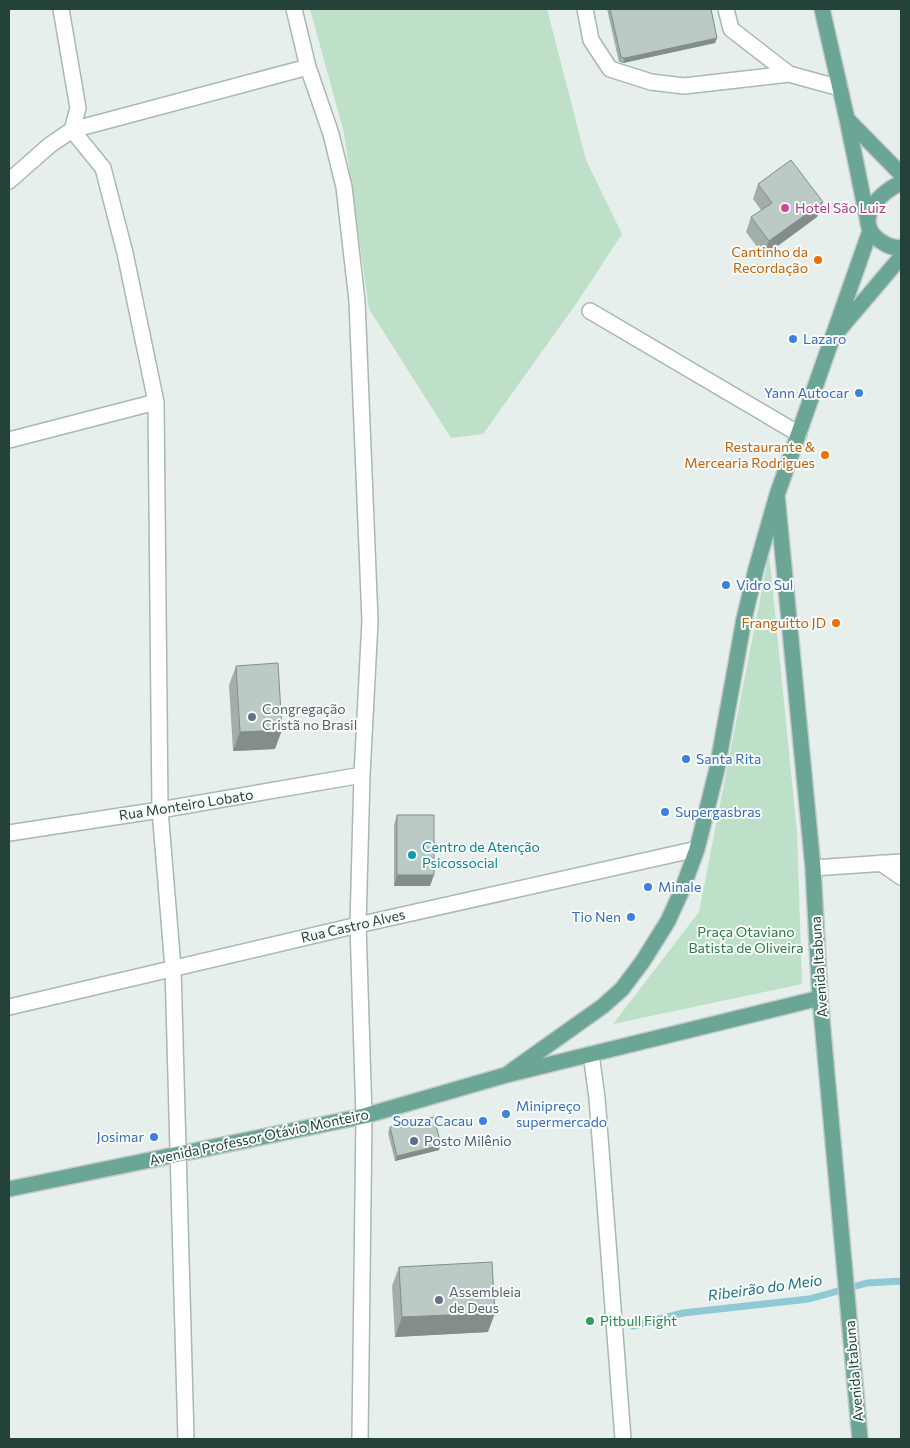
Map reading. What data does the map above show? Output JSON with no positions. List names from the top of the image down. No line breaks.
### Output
{"streets":{"main road":["Avenida Itabuna","Avenida Professor Otávio Monteiro"],"street":["Rua Monteiro Lobato","Rua Castro Alves"]},"crossings":[["Avenida Itabuna","Avenida Professor Otávio Monteiro"]],"water":["Ribeirão do Meio"],"parks":["Praça Otaviano Batista de Oliveira"],"places":["Hotel São Luiz","Cantinho da Recordação","Lazaro","Yann Autocar","Restaurante & Mercearia Rodrigues","Vidro Sul","Franguitto JD","Congregação Cristã no Brasil","Santa Rita","Supergasbras","Centro de Atenção Psicossocial","Minale","Tio Nen","Minipreço supermercado","Souza Cacau","Josimar","Posto Milênio","Assembleia de Deus","Pitbull Fight"]}
